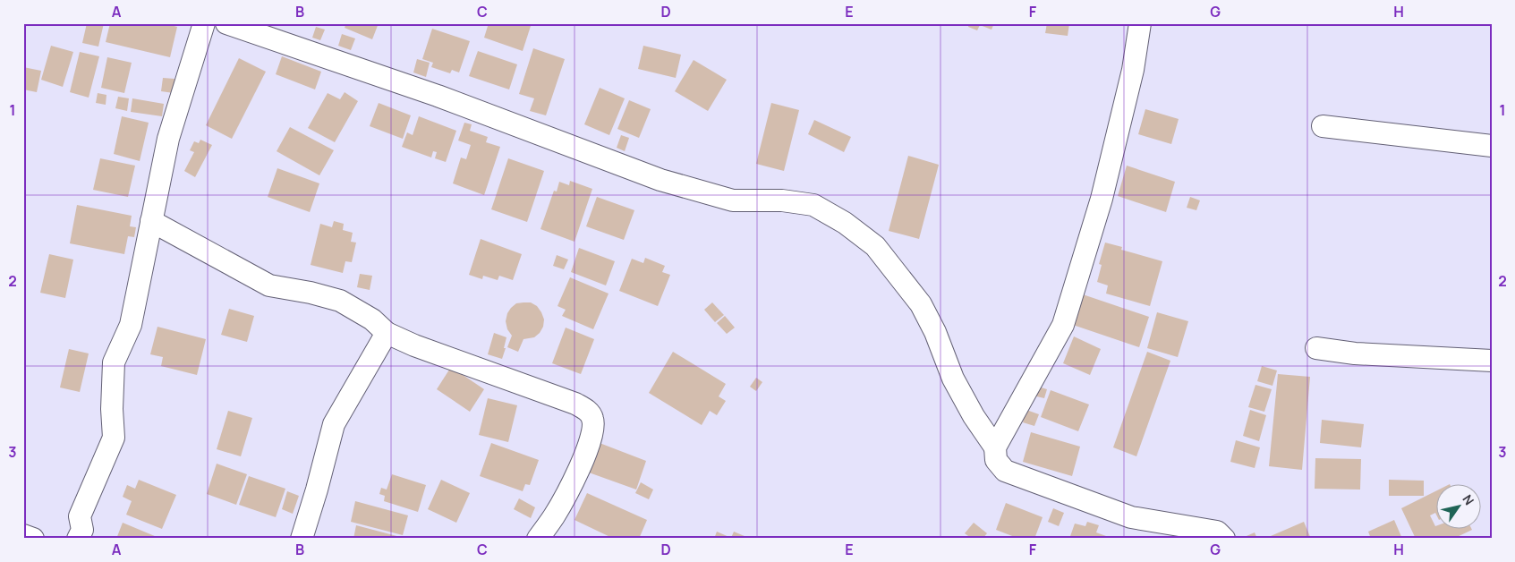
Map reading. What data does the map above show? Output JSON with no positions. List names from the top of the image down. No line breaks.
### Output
{"north":"top right","grid":{"columns":["A","B","C","D","E","F","G","H"],"rows":["1","2","3"]}}
